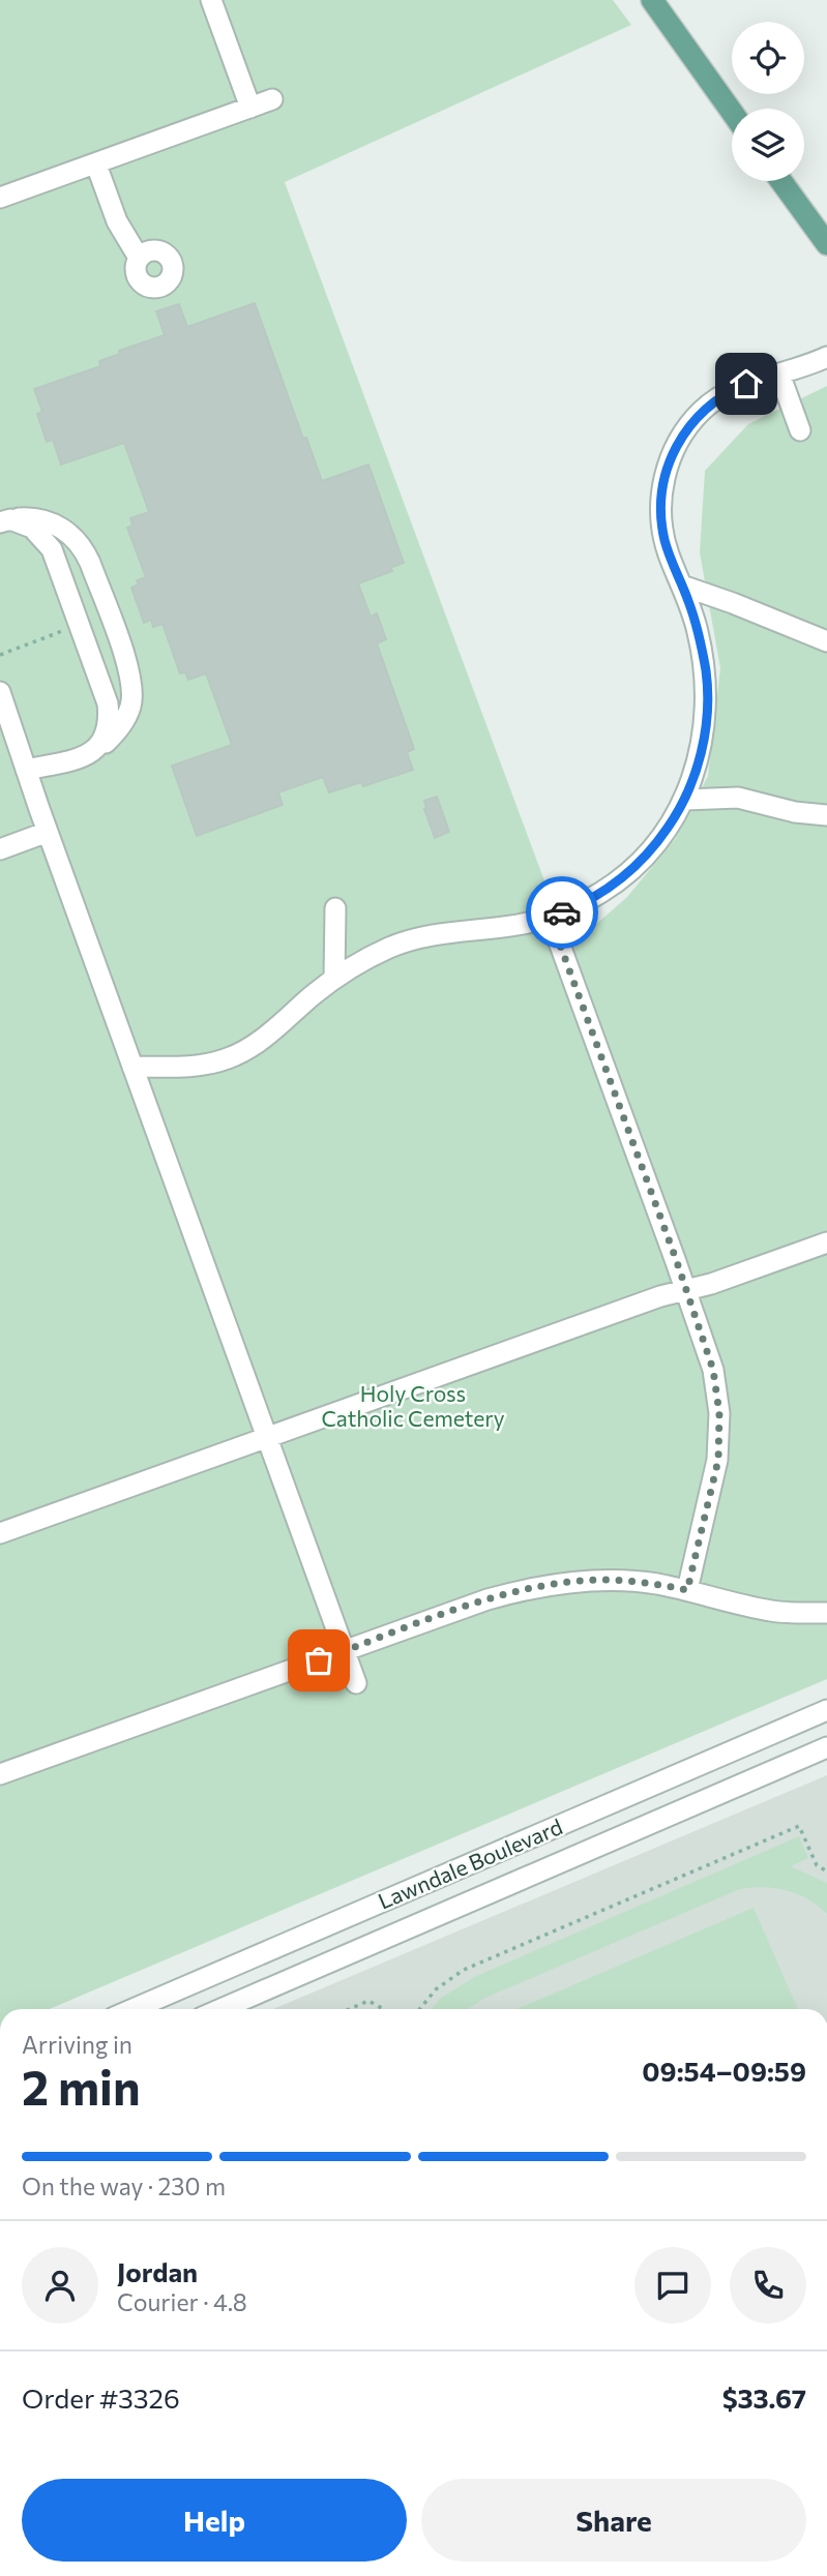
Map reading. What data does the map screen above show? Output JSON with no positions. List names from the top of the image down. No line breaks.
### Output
{"streets":{"street":["Lawndale Boulevard"]},"parks":["Holy Cross Catholic Cemetery"],"page":{"heading":["2 min","Arriving in","09:54–09:59"],"panel":["Jordan","Courier · 4.8","Order #3326","$33.67"],"bar":"On the way · 230 m","buttons":["Help","Share"]}}
